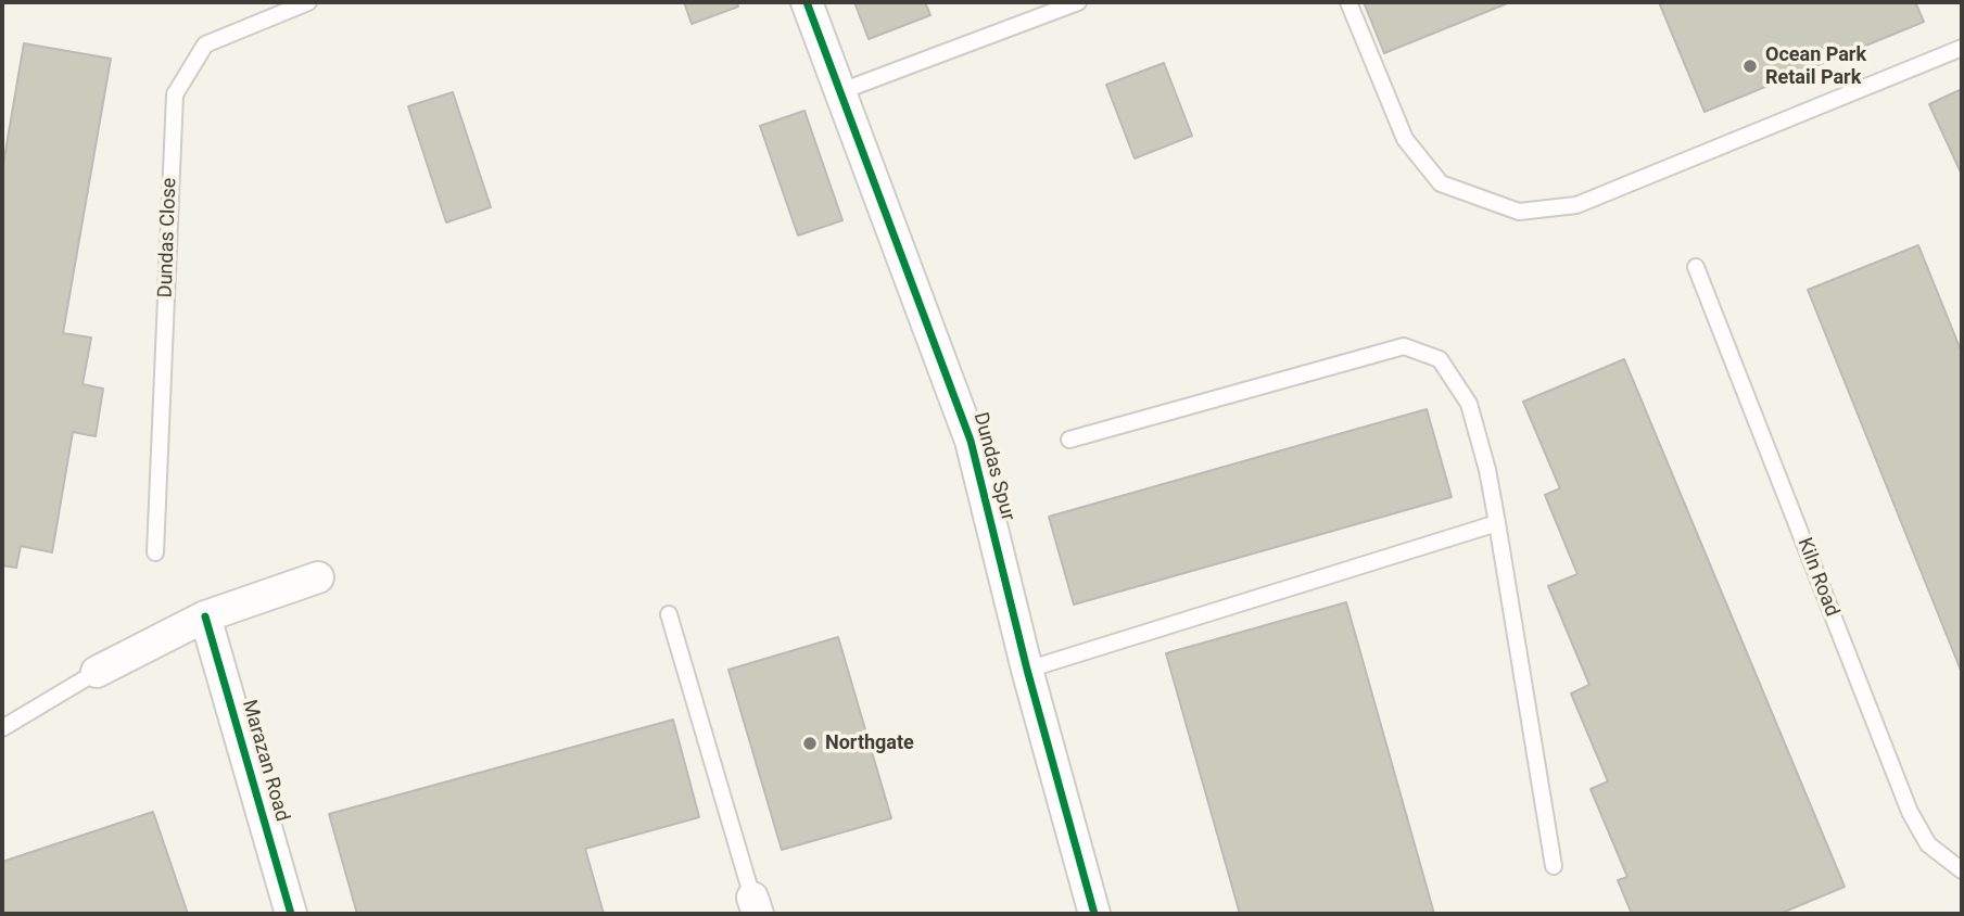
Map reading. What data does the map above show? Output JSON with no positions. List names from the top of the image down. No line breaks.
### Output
{"streets":{"street":["Dundas Spur","Marazan Road"],"lane":["Dundas Close","Kiln Road"]},"places":["Ocean Park Retail Park","Northgate"]}
